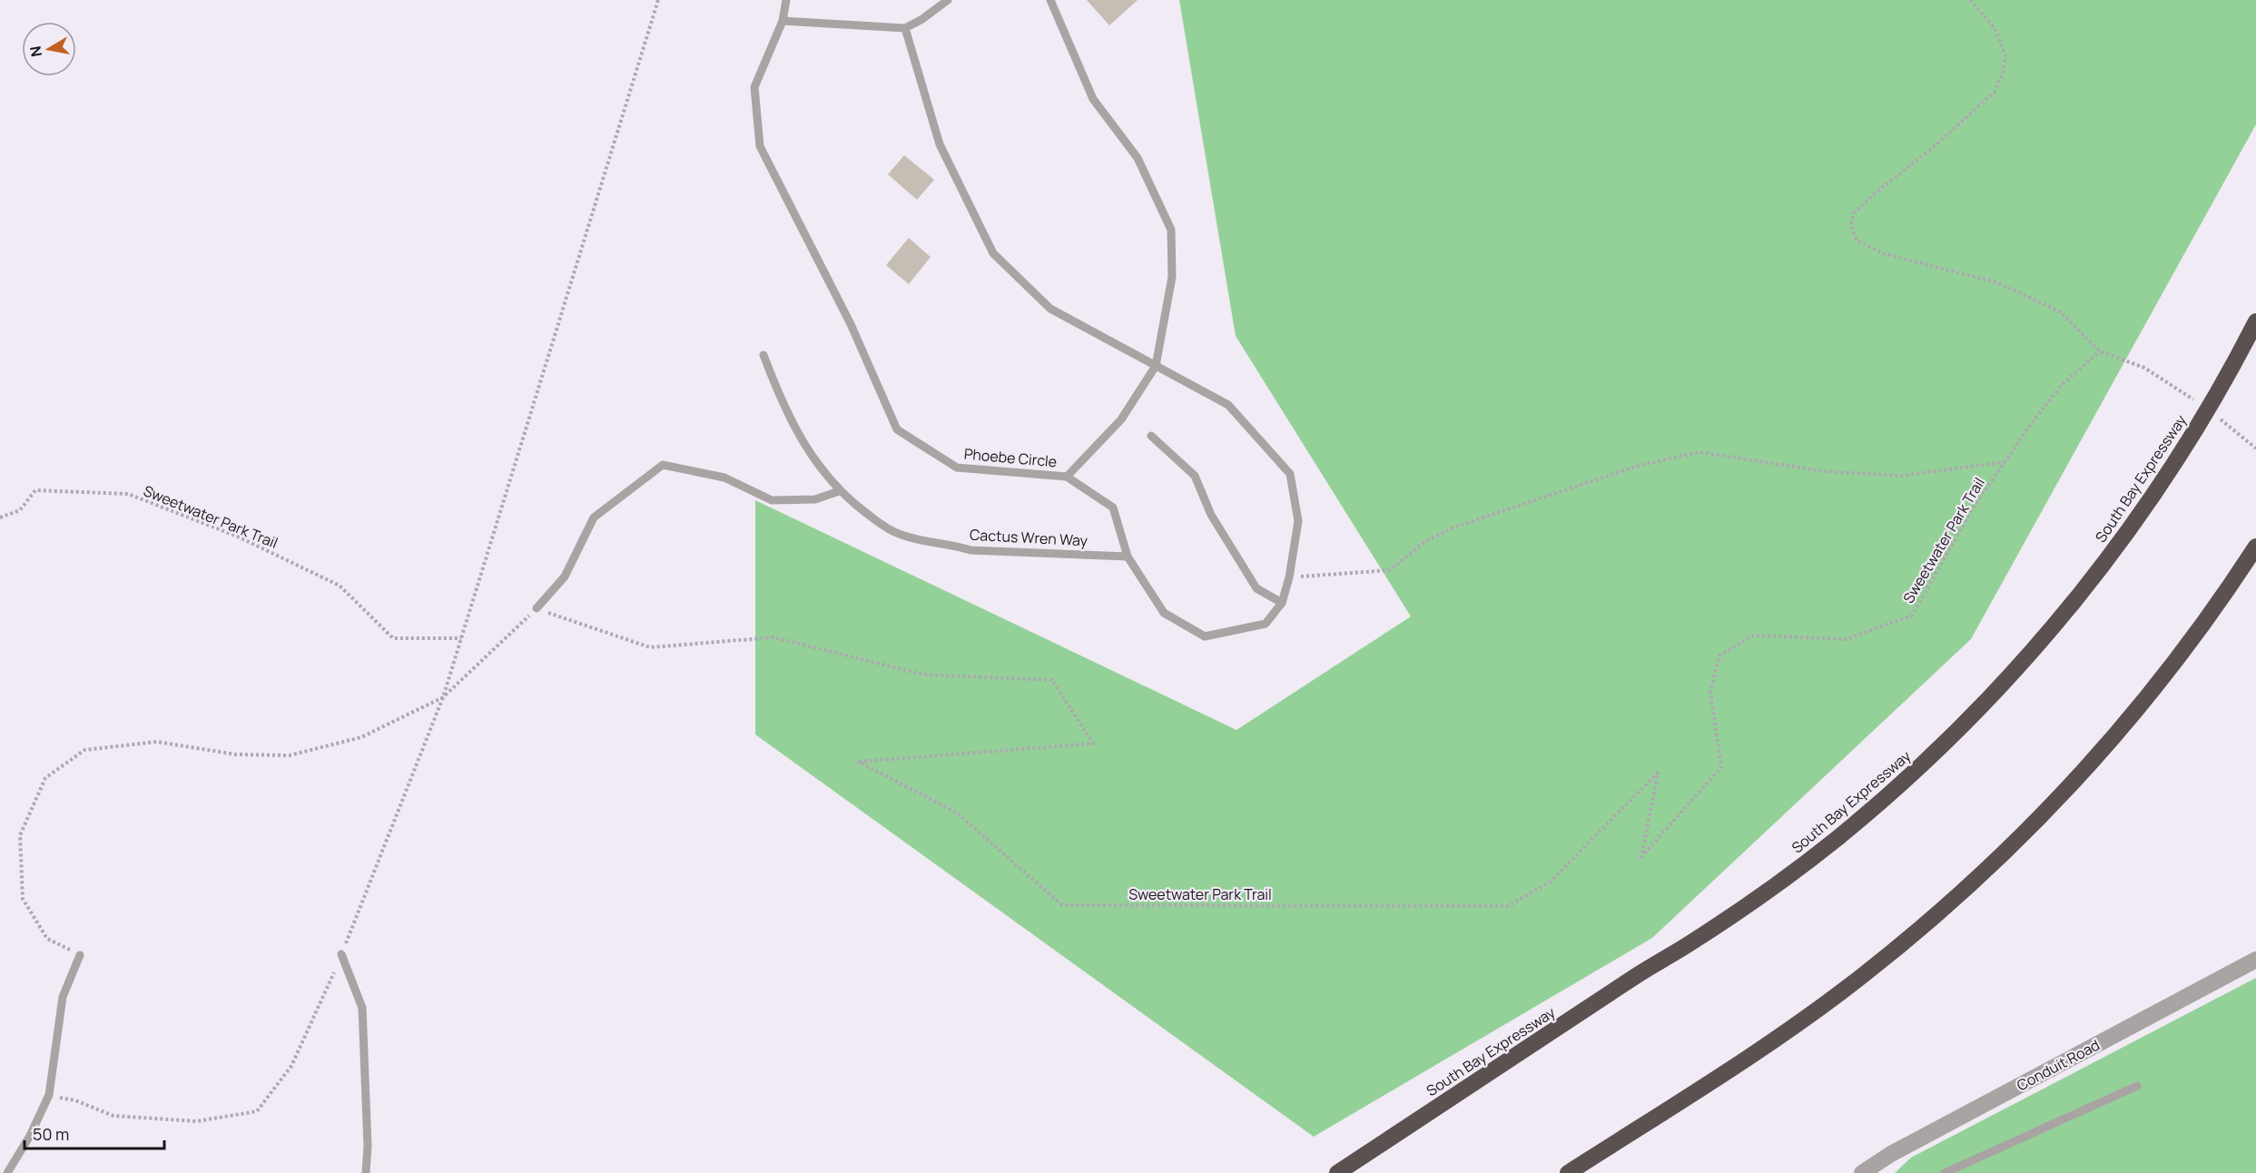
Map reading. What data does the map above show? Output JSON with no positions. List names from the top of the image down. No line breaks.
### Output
{"streets":{"highway":["South Bay Expressway"],"street":["Conduit Road"],"lane":["Phoebe Circle","Cactus Wren Way"],"path":["Sweetwater Park Trail"]},"crossings":[["Phoebe Circle","Cactus Wren Way"]],"scale_bar":"50 m","north":"left"}
